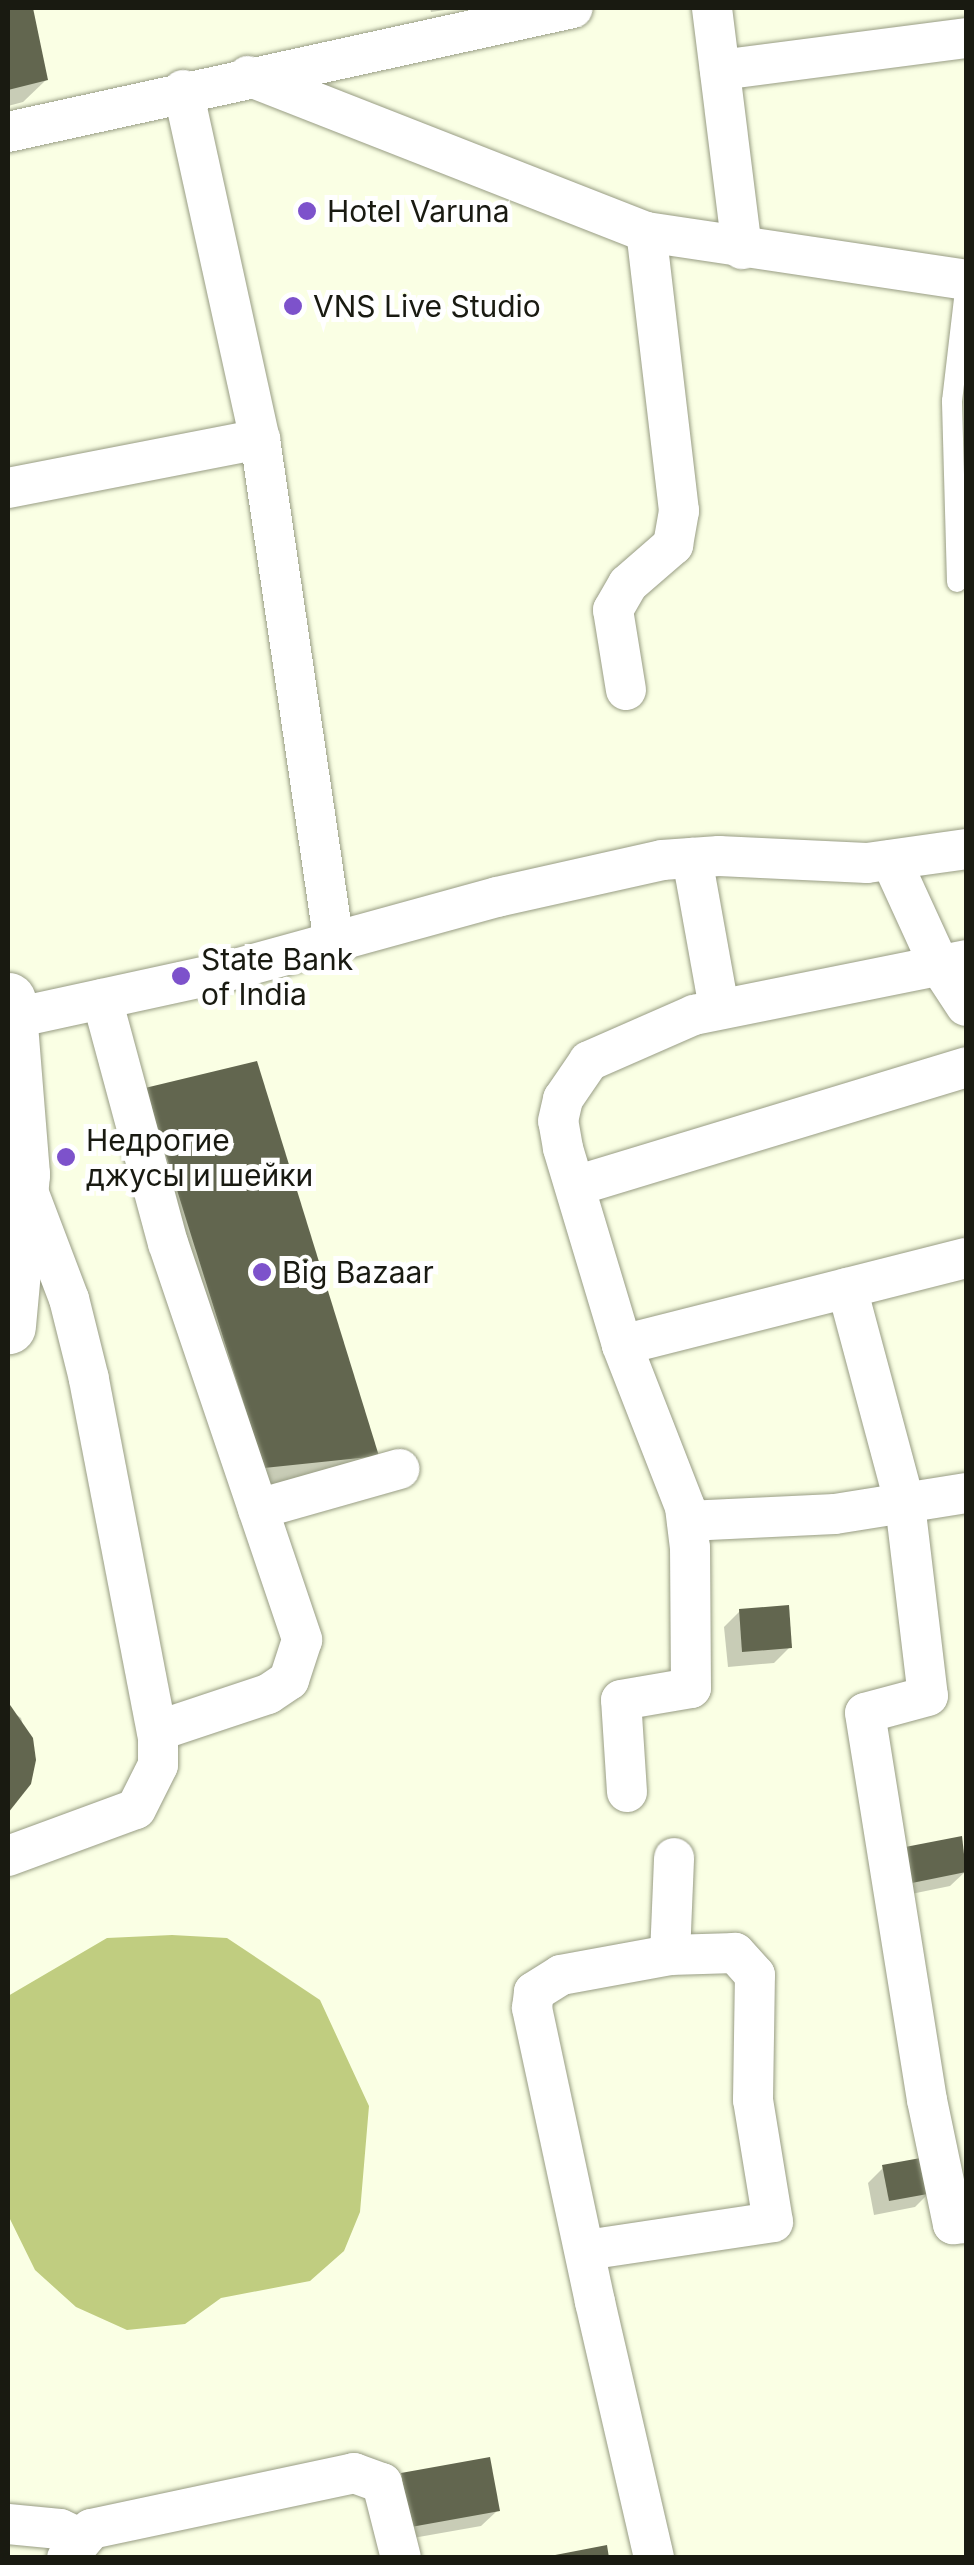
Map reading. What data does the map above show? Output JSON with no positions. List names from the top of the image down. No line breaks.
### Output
{"places":["Hotel Varuna","VNS Live Studio","State Bank of India","Недрогие джусы и шейки","Big Bazaar"]}
